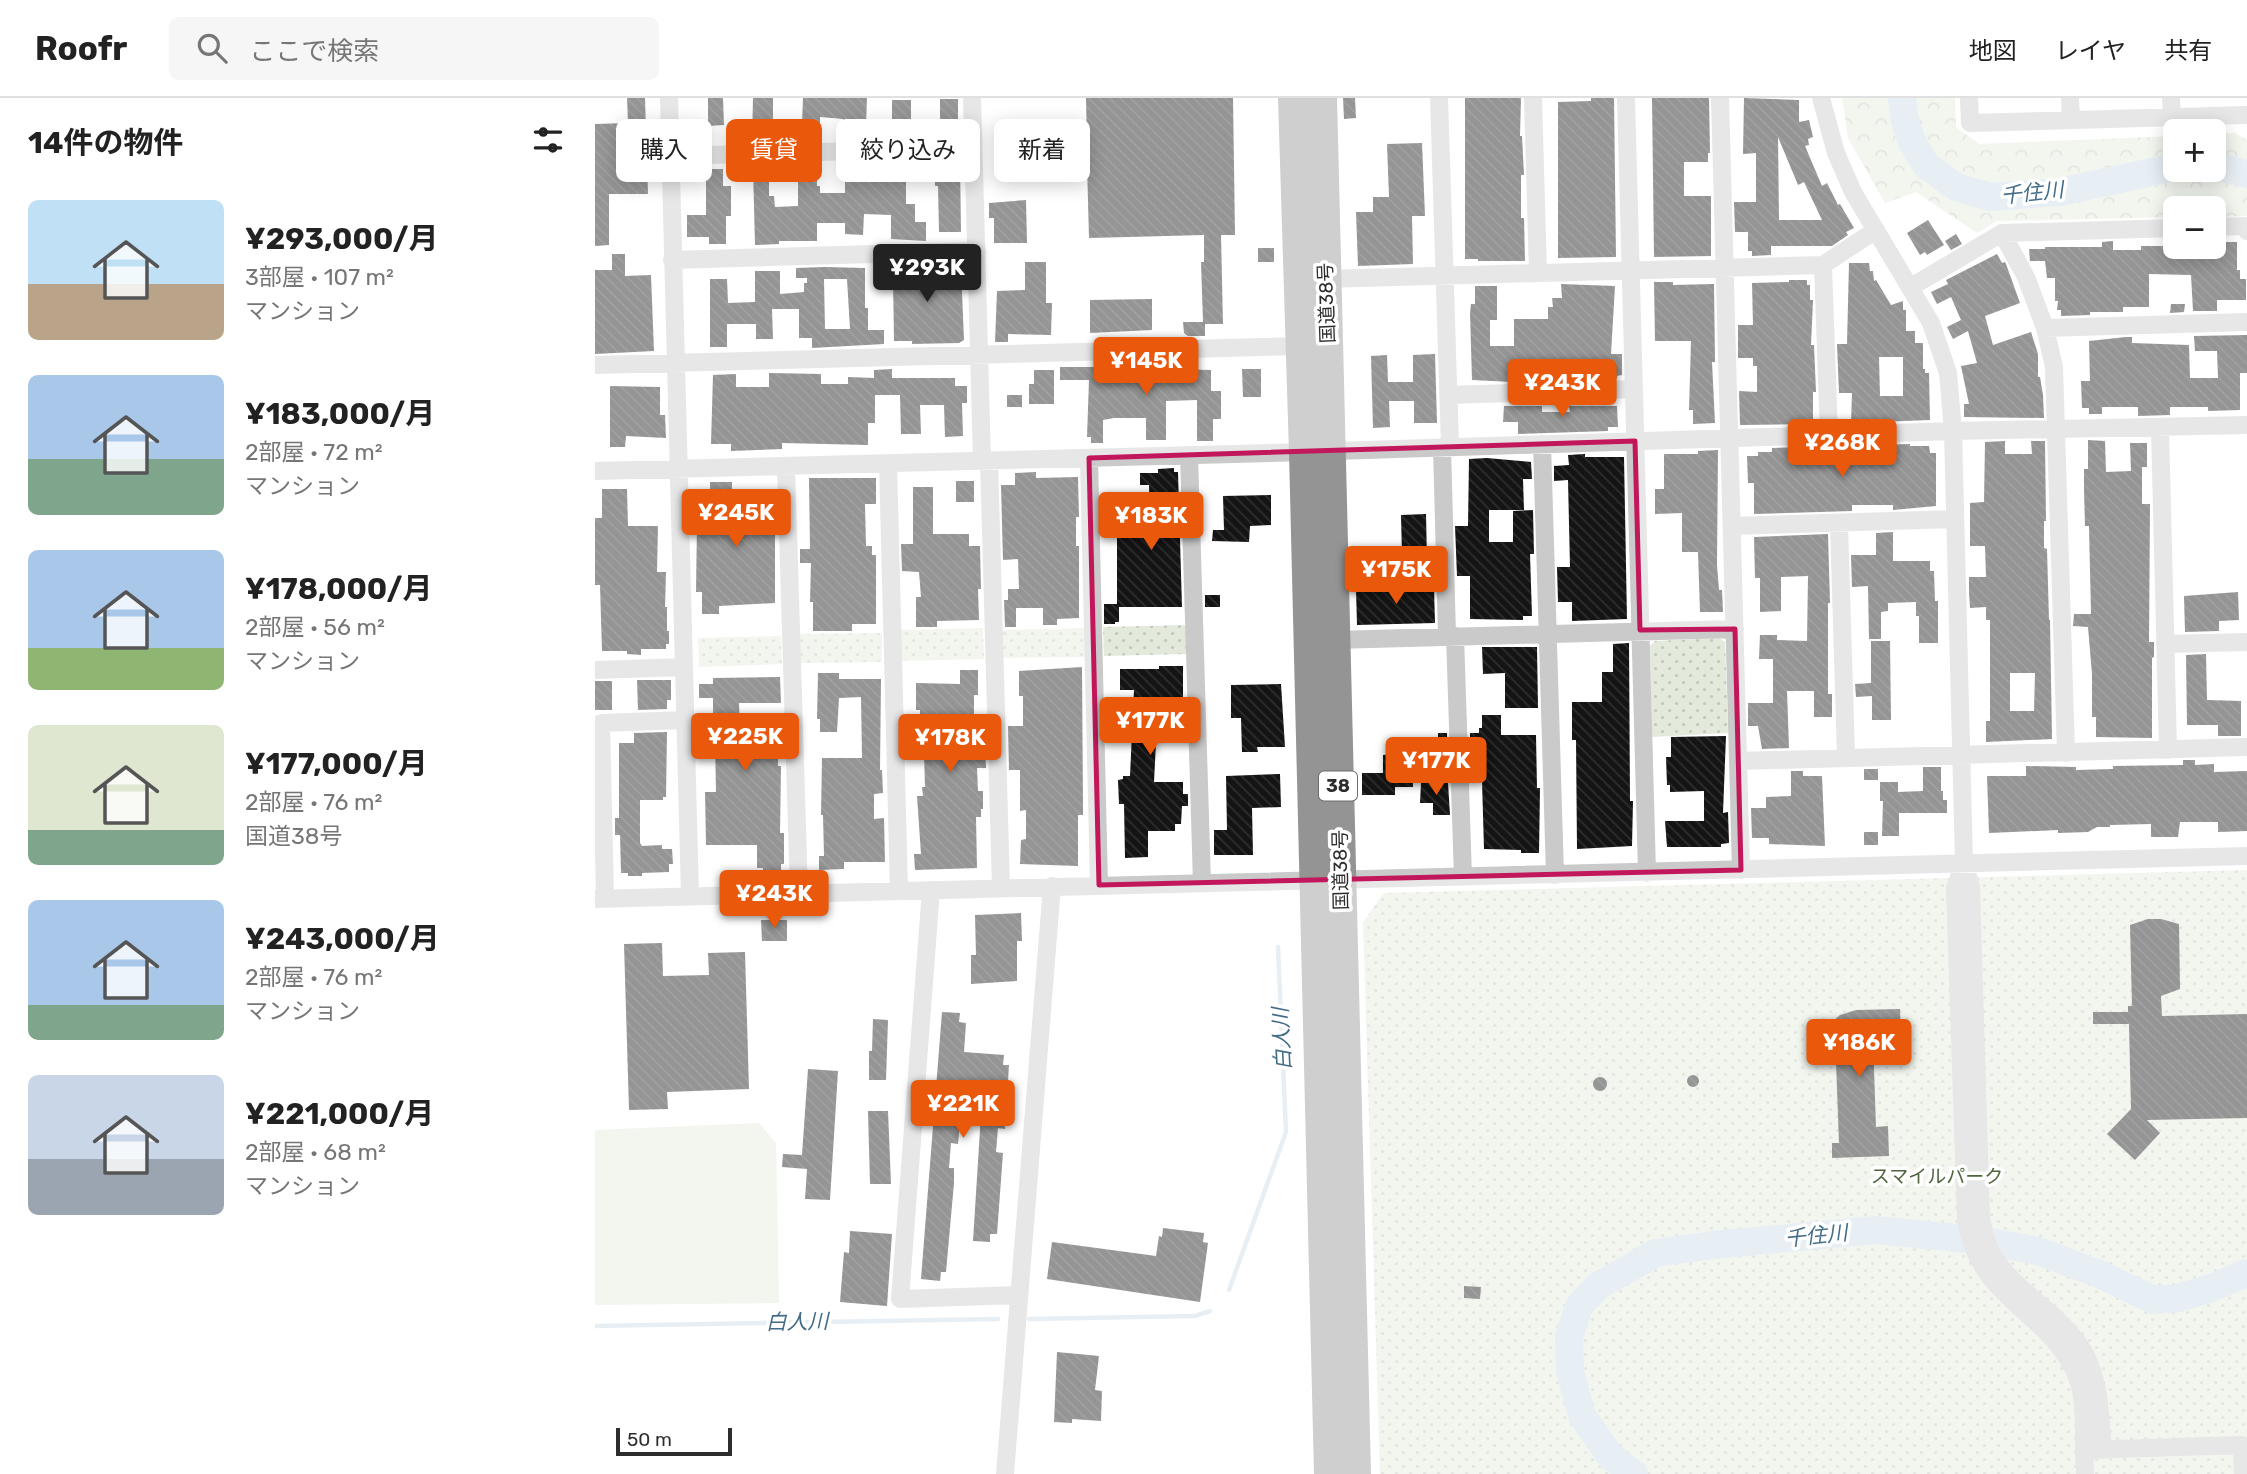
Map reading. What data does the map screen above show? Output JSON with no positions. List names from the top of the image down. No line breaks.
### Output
{"streets":{"highway":["国道38号","38"]},"water":["千住川","白人川"],"parks":["スマイルパーク"],"scale_bar":"50 m","page":{"header":"Roofr","search":"ここで検索","nav":["地図","レイヤ","共有"],"heading":"14件の物件","map_buttons":["+","−"],"chip":["購入","賃貸","絞り込み","新着"],"list":[{"name":"¥293,000/月","note":"3部屋 · 107 m² · マンション"},{"name":"¥183,000/月","note":"2部屋 · 72 m² · マンション"},{"name":"¥178,000/月","note":"2部屋 · 56 m² · マンション"},{"name":"¥177,000/月","note":"2部屋 · 76 m² · 国道38号"},{"name":"¥243,000/月","note":"2部屋 · 76 m² · マンション"},{"name":"¥221,000/月","note":"2部屋 · 68 m² · マンション"}],"price":["¥293K","¥145K","¥243K","¥268K","¥245K","¥183K","¥175K","¥177K","¥225K","¥178K","¥177K","¥243K","¥186K","¥221K"],"scale":"50 m"}}
